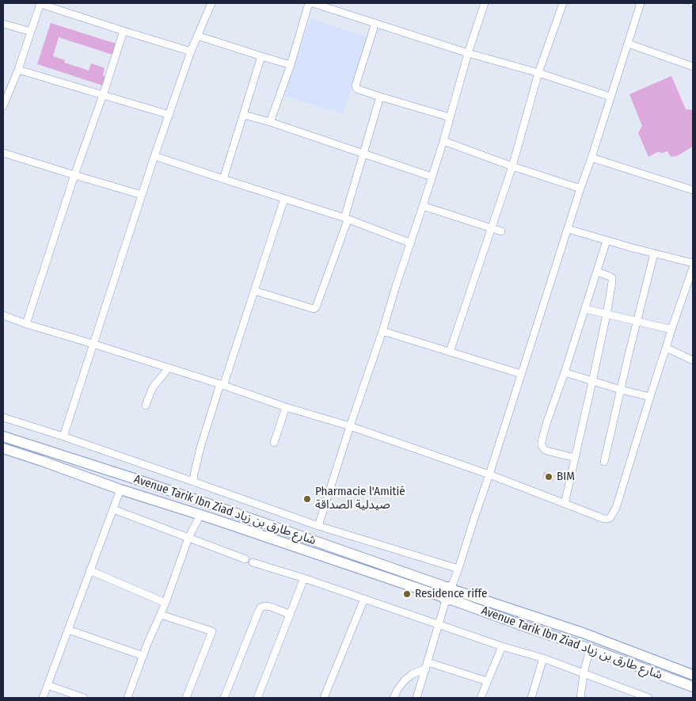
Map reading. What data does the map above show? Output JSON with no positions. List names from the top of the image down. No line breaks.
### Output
{"streets":{"main road":["Avenue Tarik Ibn Ziad شارع طارق بن زياد"]},"places":["BIM","Pharmacie l'Amitié صيدلية الصداقة","Residence riffe"]}
